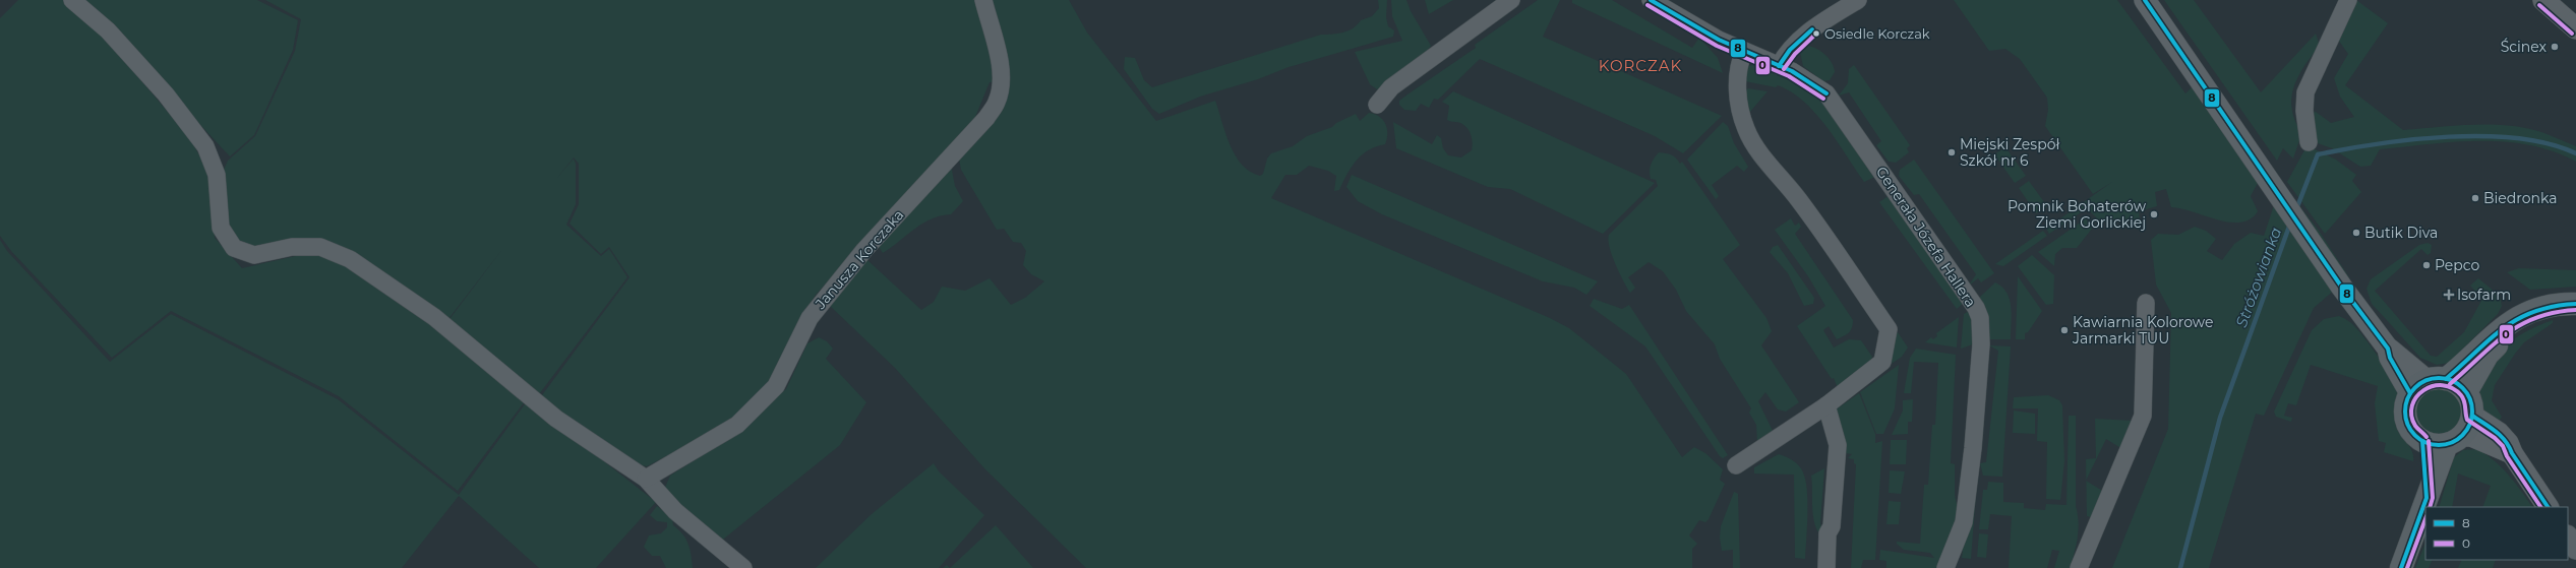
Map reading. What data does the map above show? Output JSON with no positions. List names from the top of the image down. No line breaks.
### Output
{"streets":{"street":["Generała Józefa Hallera","Janusza Korczaka"]},"districts":["KORCZAK"],"water":["Stróżowianka"],"places":{"other":["Osiedle Korczak","Ścinex","Miejski Zespół Szkół nr 6","Biedronka","Pomnik Bohaterów Ziemi Gorlickiej","Butik Diva","Pepco","Kawiarnia Kolorowe Jarmarki TUU"],"health":["Isofarm"]},"lines":["transit line 8","transit line 0"],"legend":["8","0"]}
